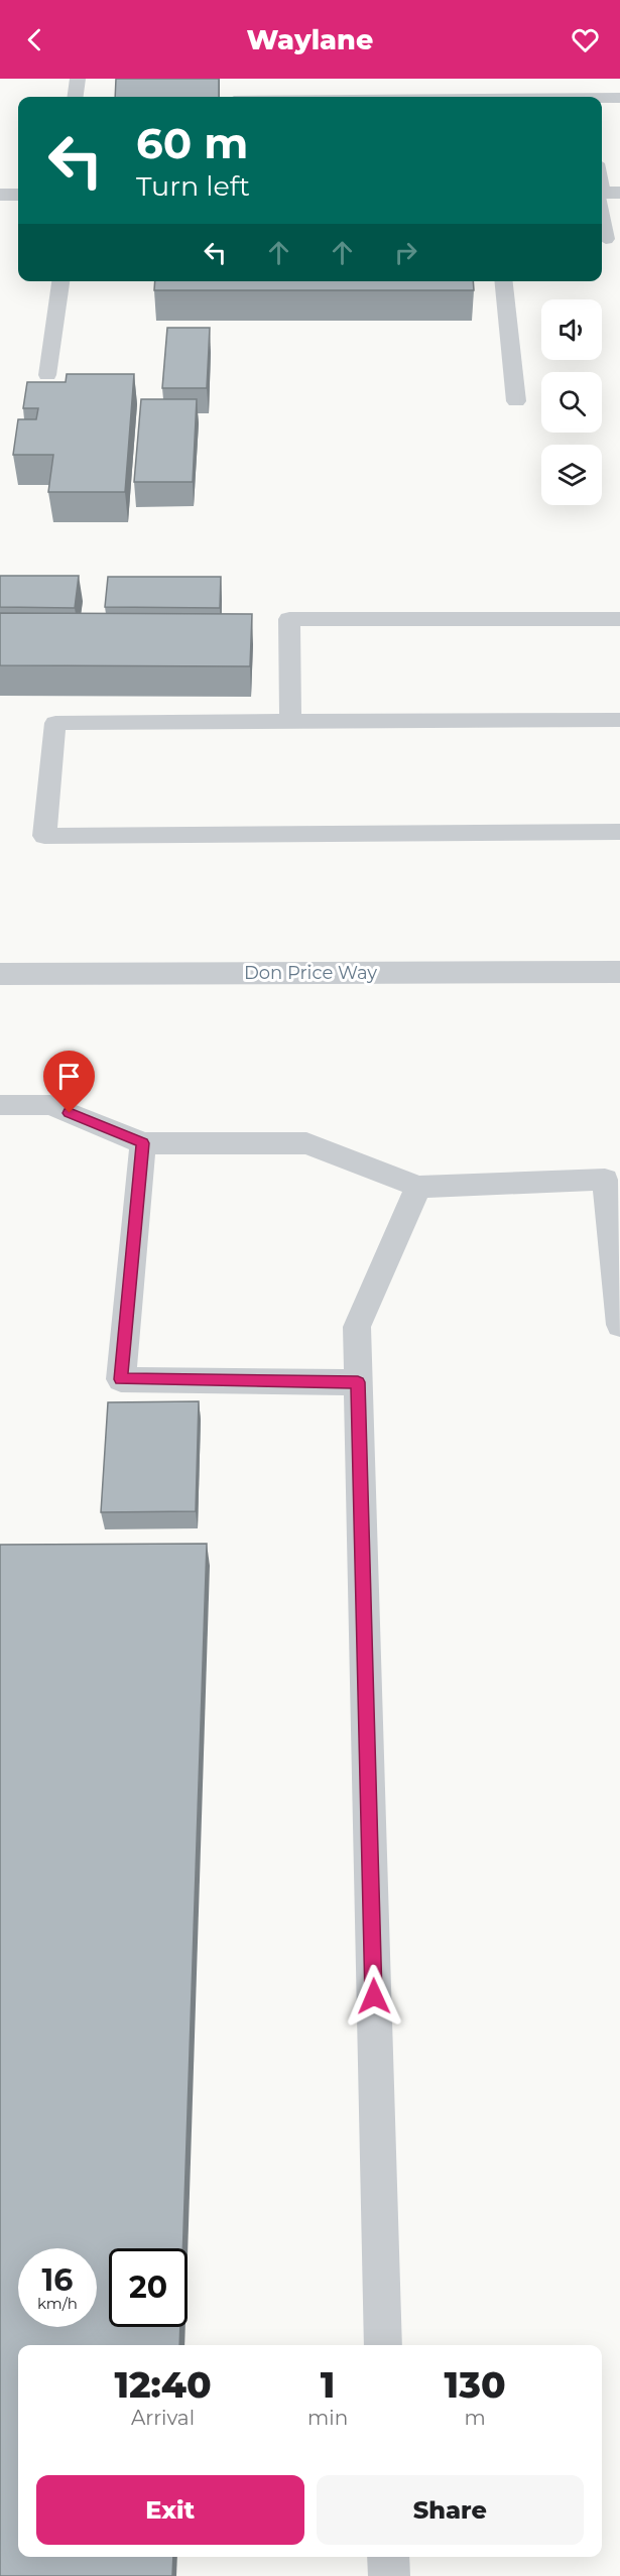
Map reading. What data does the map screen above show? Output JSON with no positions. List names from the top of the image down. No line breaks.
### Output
{"streets":{"street":["Don Price Way"]},"page":{"header":"Waylane","turn":["60 m","Turn left"],"speed":"16 km/h","limit":"20","eta":["12:40","Arrival","1","min","130","m"],"buttons":["Exit","Share"]}}
